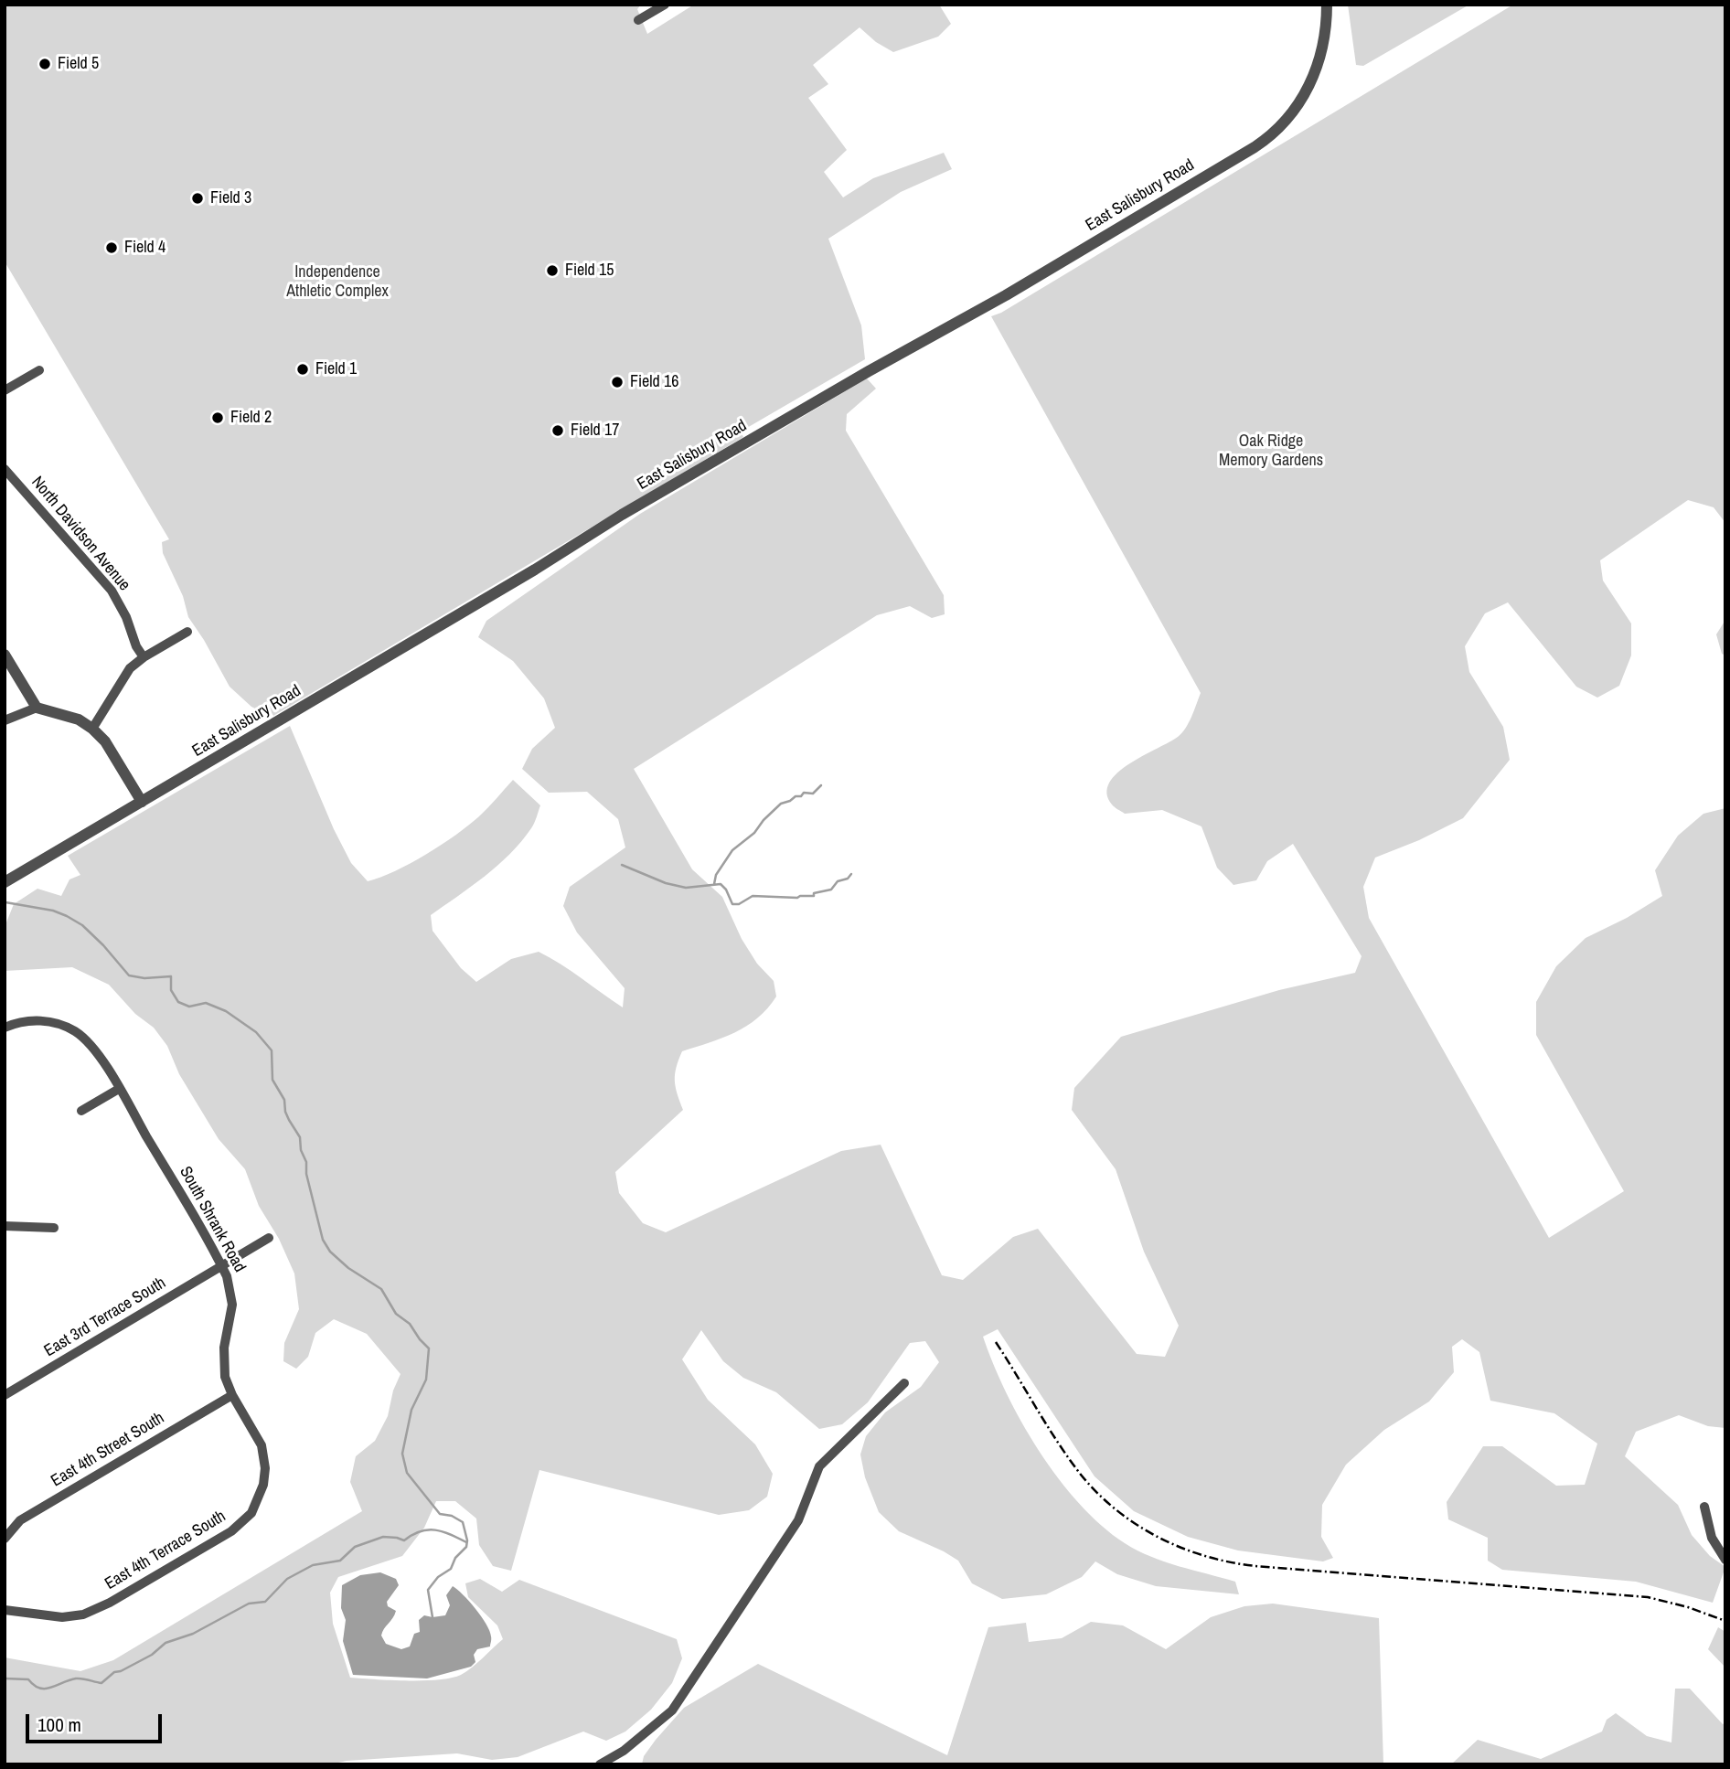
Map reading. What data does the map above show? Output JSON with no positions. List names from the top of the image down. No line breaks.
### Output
{"streets":{"street":["East Salisbury Road","North Davidson Avenue","South Shrank Road","East 3rd Terrace South","East 4th Street South","East 4th Terrace South"]},"crossings":[["South Shrank Road","East 3rd Terrace South"],["South Shrank Road","East 4th Street South"],["South Shrank Road","East 4th Terrace South"]],"parks":["Independence Athletic Complex","Oak Ridge Memory Gardens"],"places":["Field 5","Field 3","Field 4","Field 15","Field 1","Field 16","Field 2","Field 17"],"scale_bar":"100 m"}
